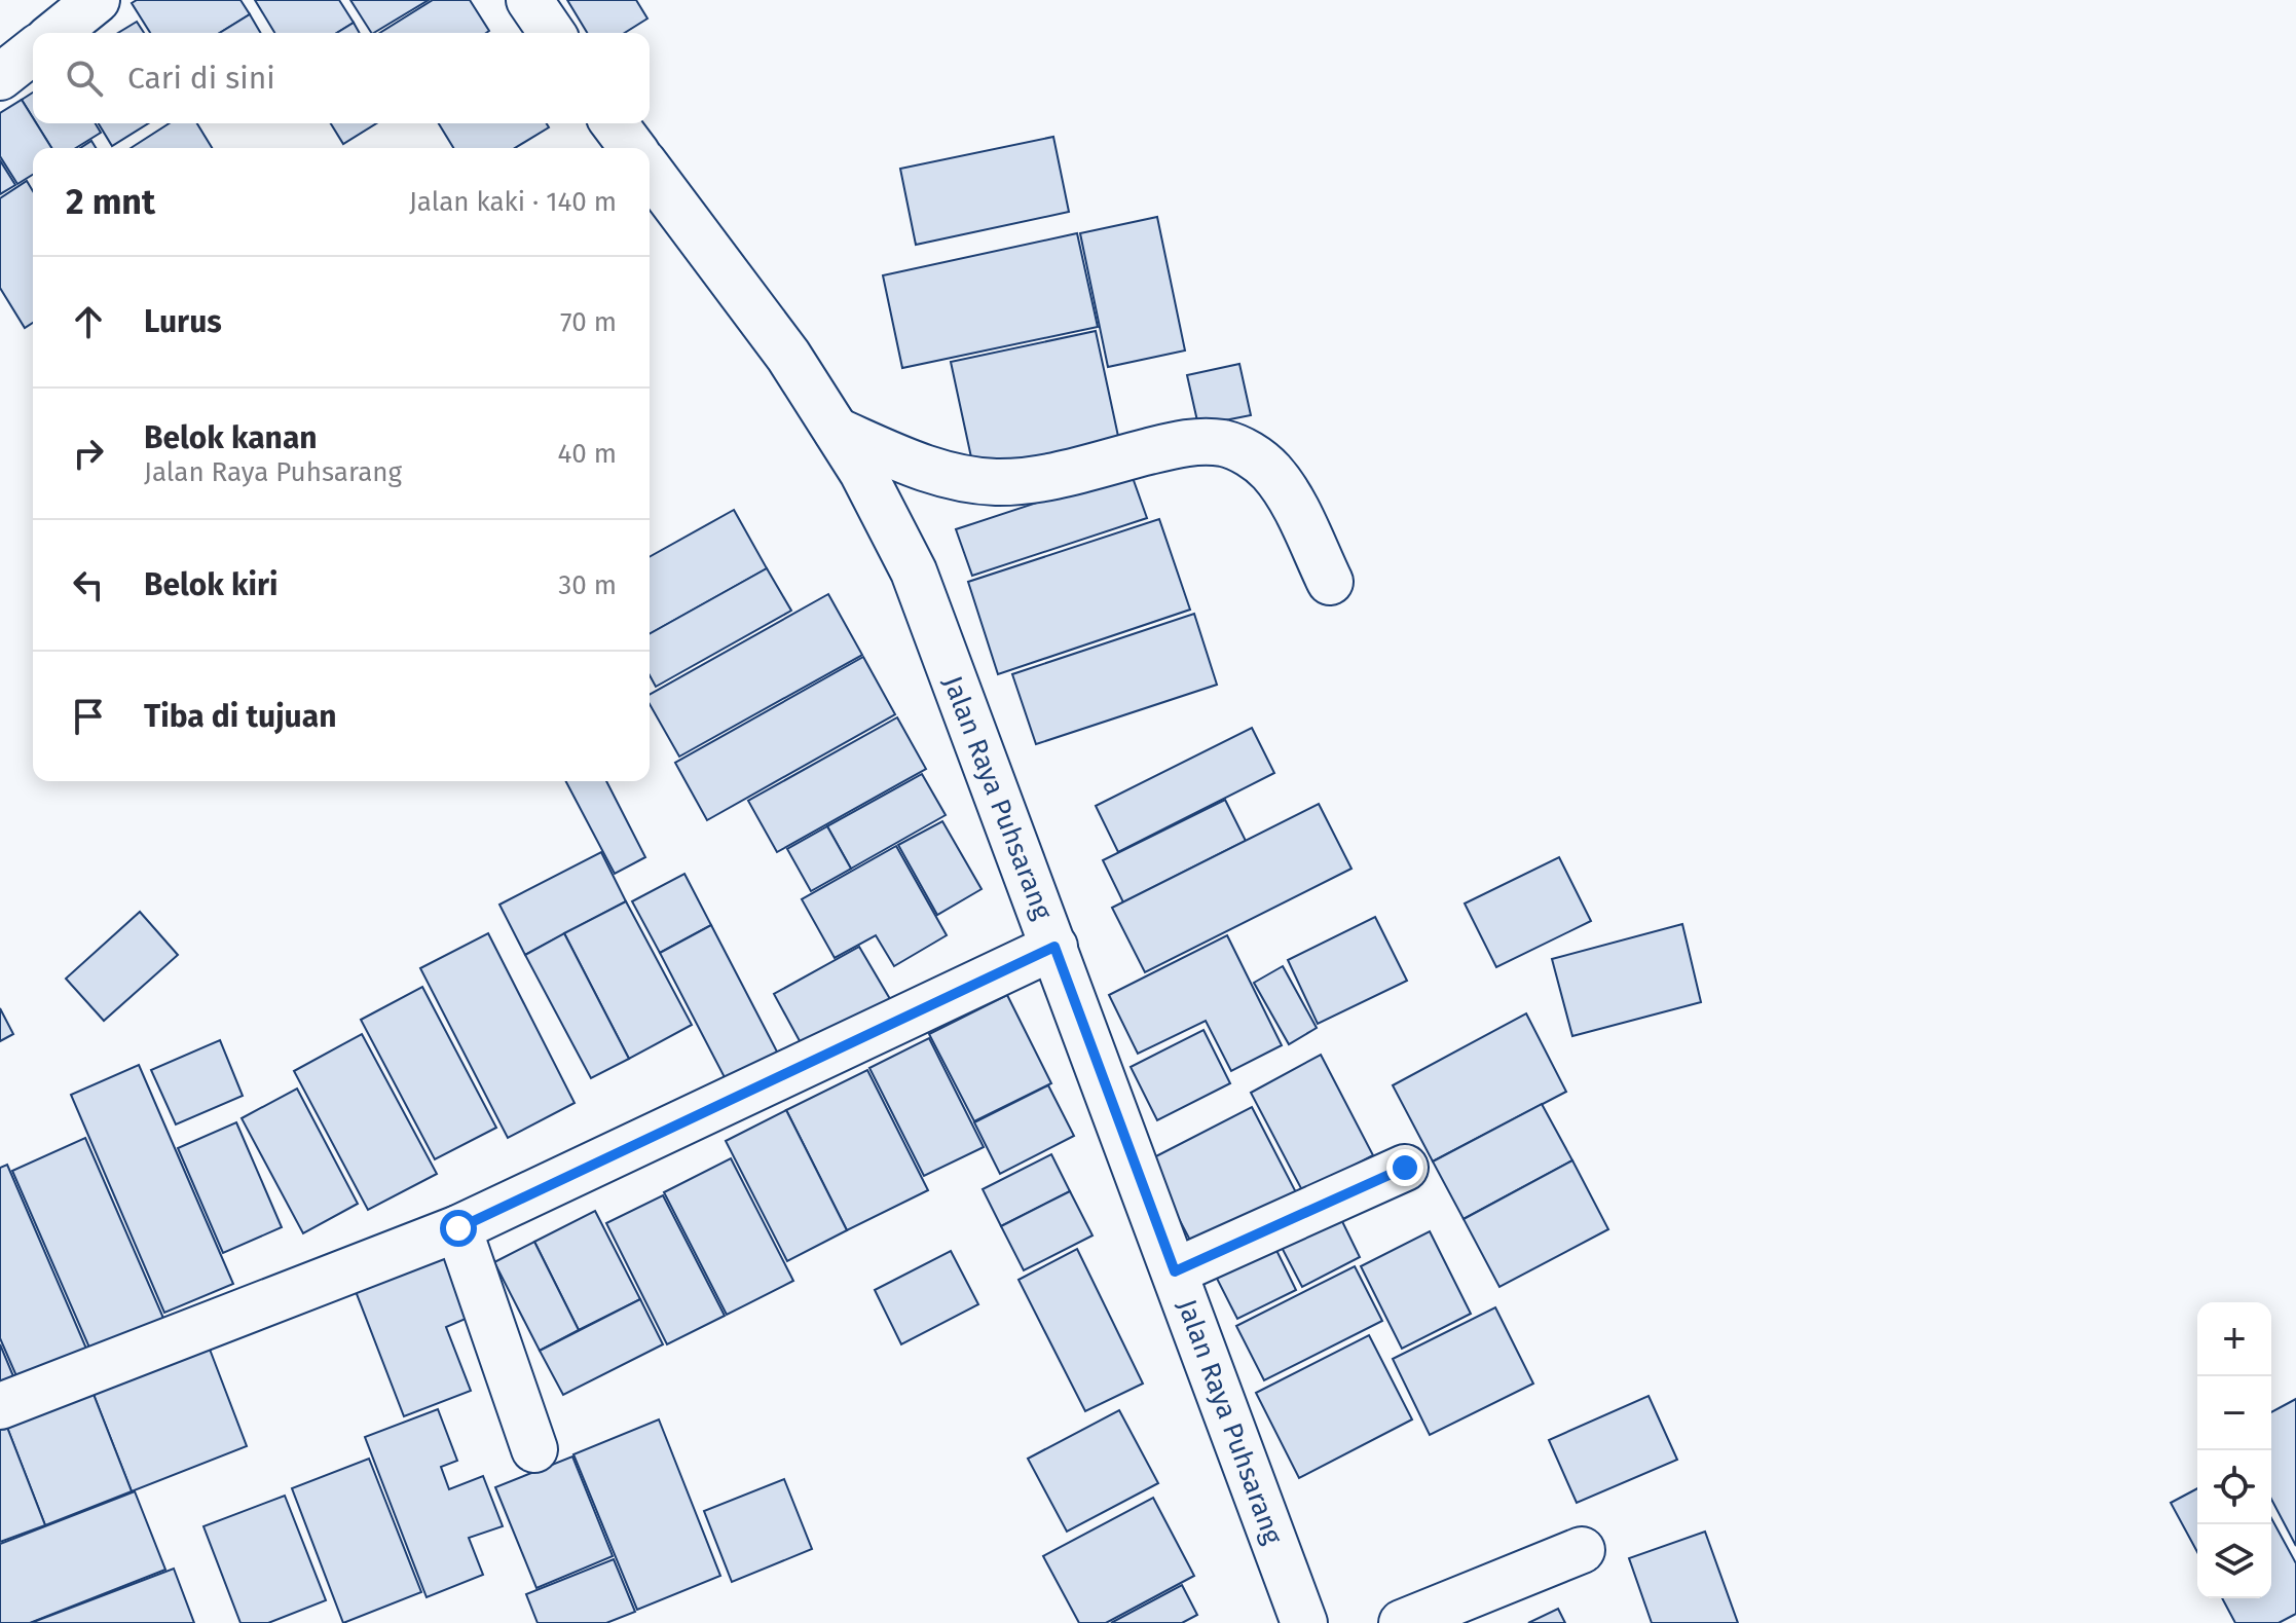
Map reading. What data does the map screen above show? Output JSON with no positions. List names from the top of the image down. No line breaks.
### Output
{"streets":{"street":["Jalan Raya Puhsarang"]},"page":{"search":"Cari di sini","heading":["2 mnt","Jalan kaki · 140 m"],"list":[["Lurus","70 m"],["Belok kanan","Jalan Raya Puhsarang","40 m"],["Belok kiri","30 m"],"Tiba di tujuan"],"map_buttons":["+","−"]}}
